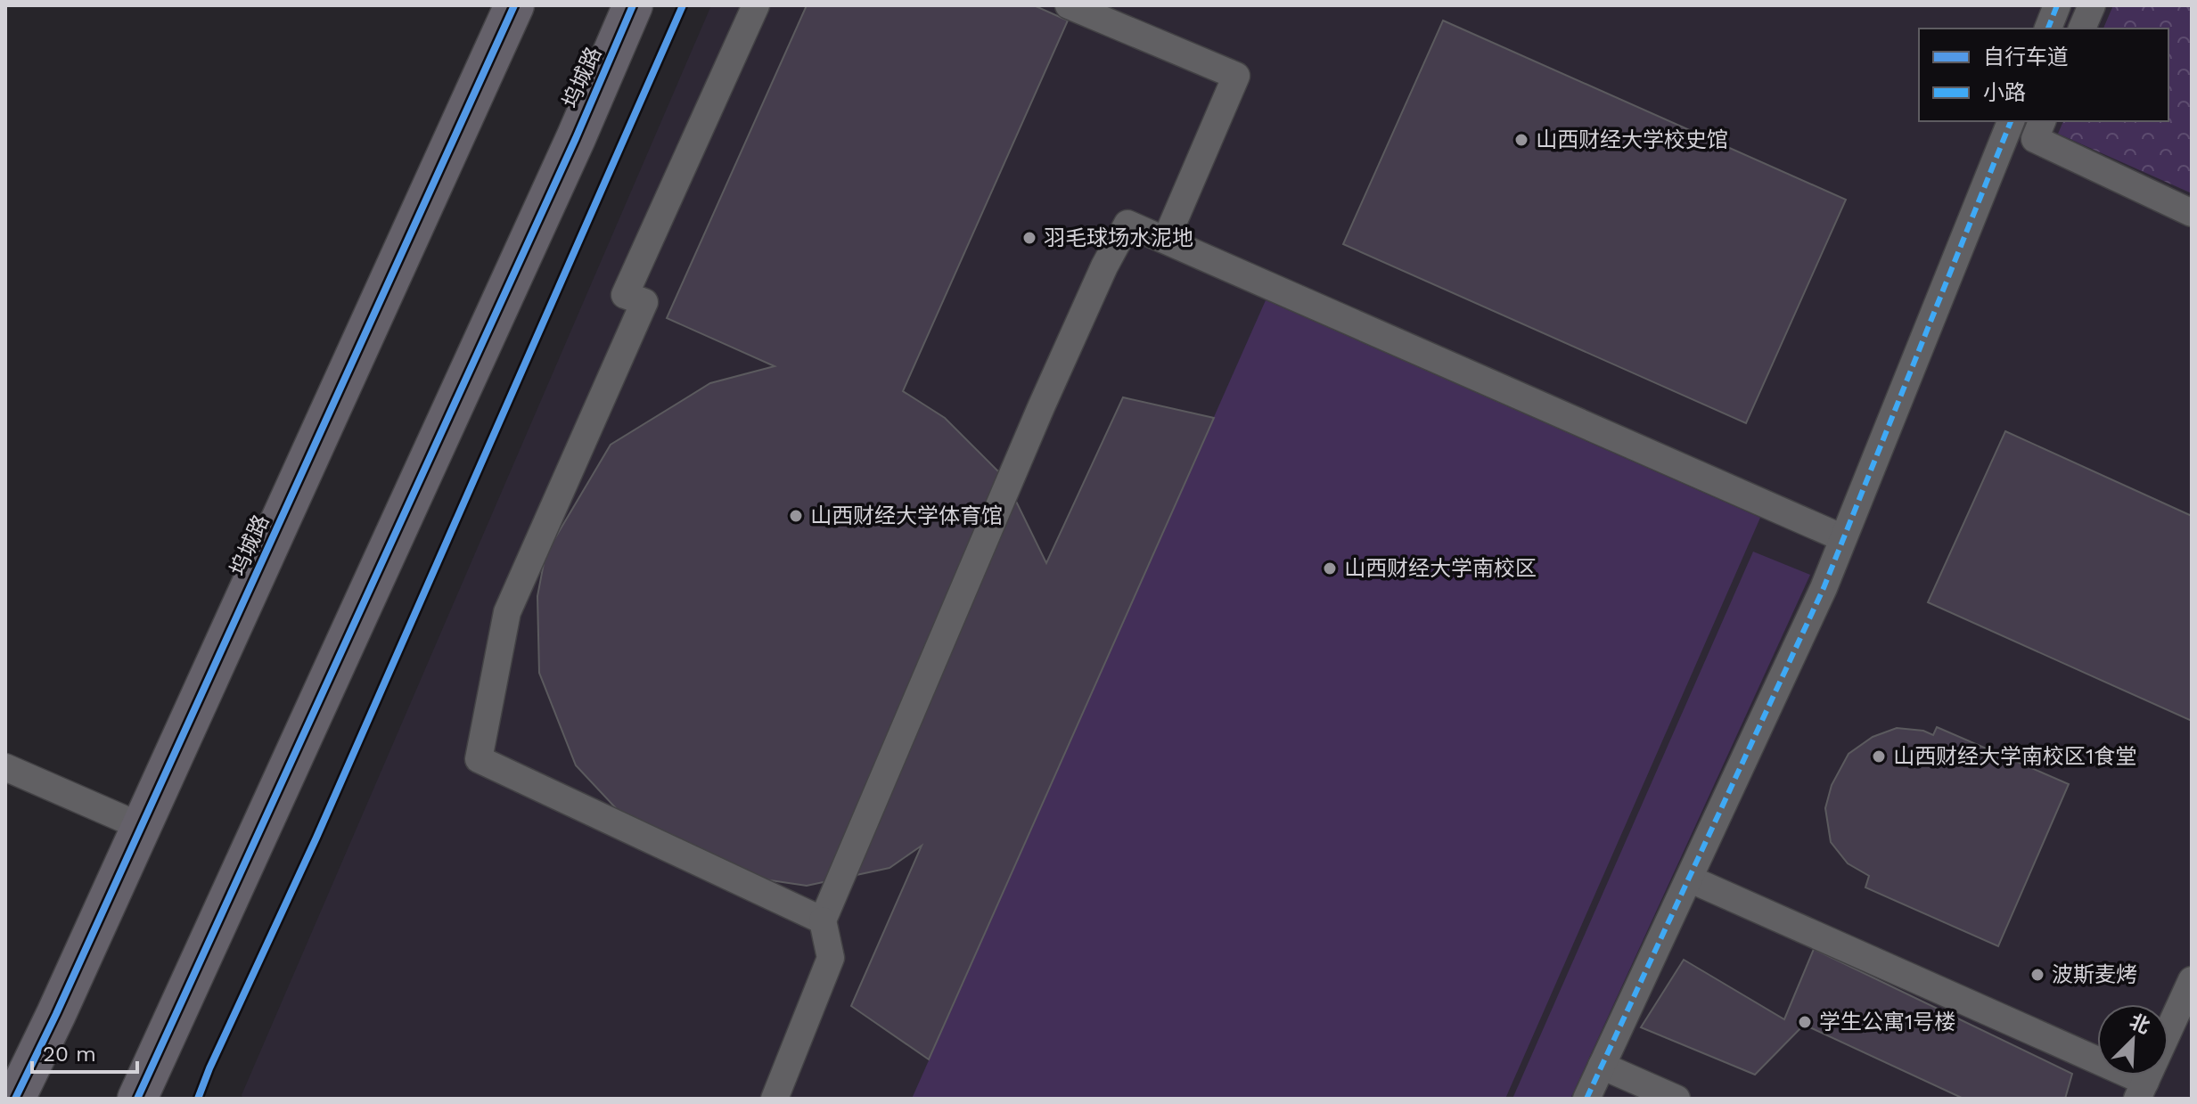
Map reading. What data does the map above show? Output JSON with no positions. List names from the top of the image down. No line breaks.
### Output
{"streets":{"main road":["坞城路"]},"places":["山西财经大学校史馆","羽毛球场水泥地","山西财经大学体育馆","山西财经大学南校区","山西财经大学南校区1食堂","波斯麦烤","学生公寓1号楼"],"legend":["自行车道","小路"],"scale_bar":"20 m","north":"top right"}
